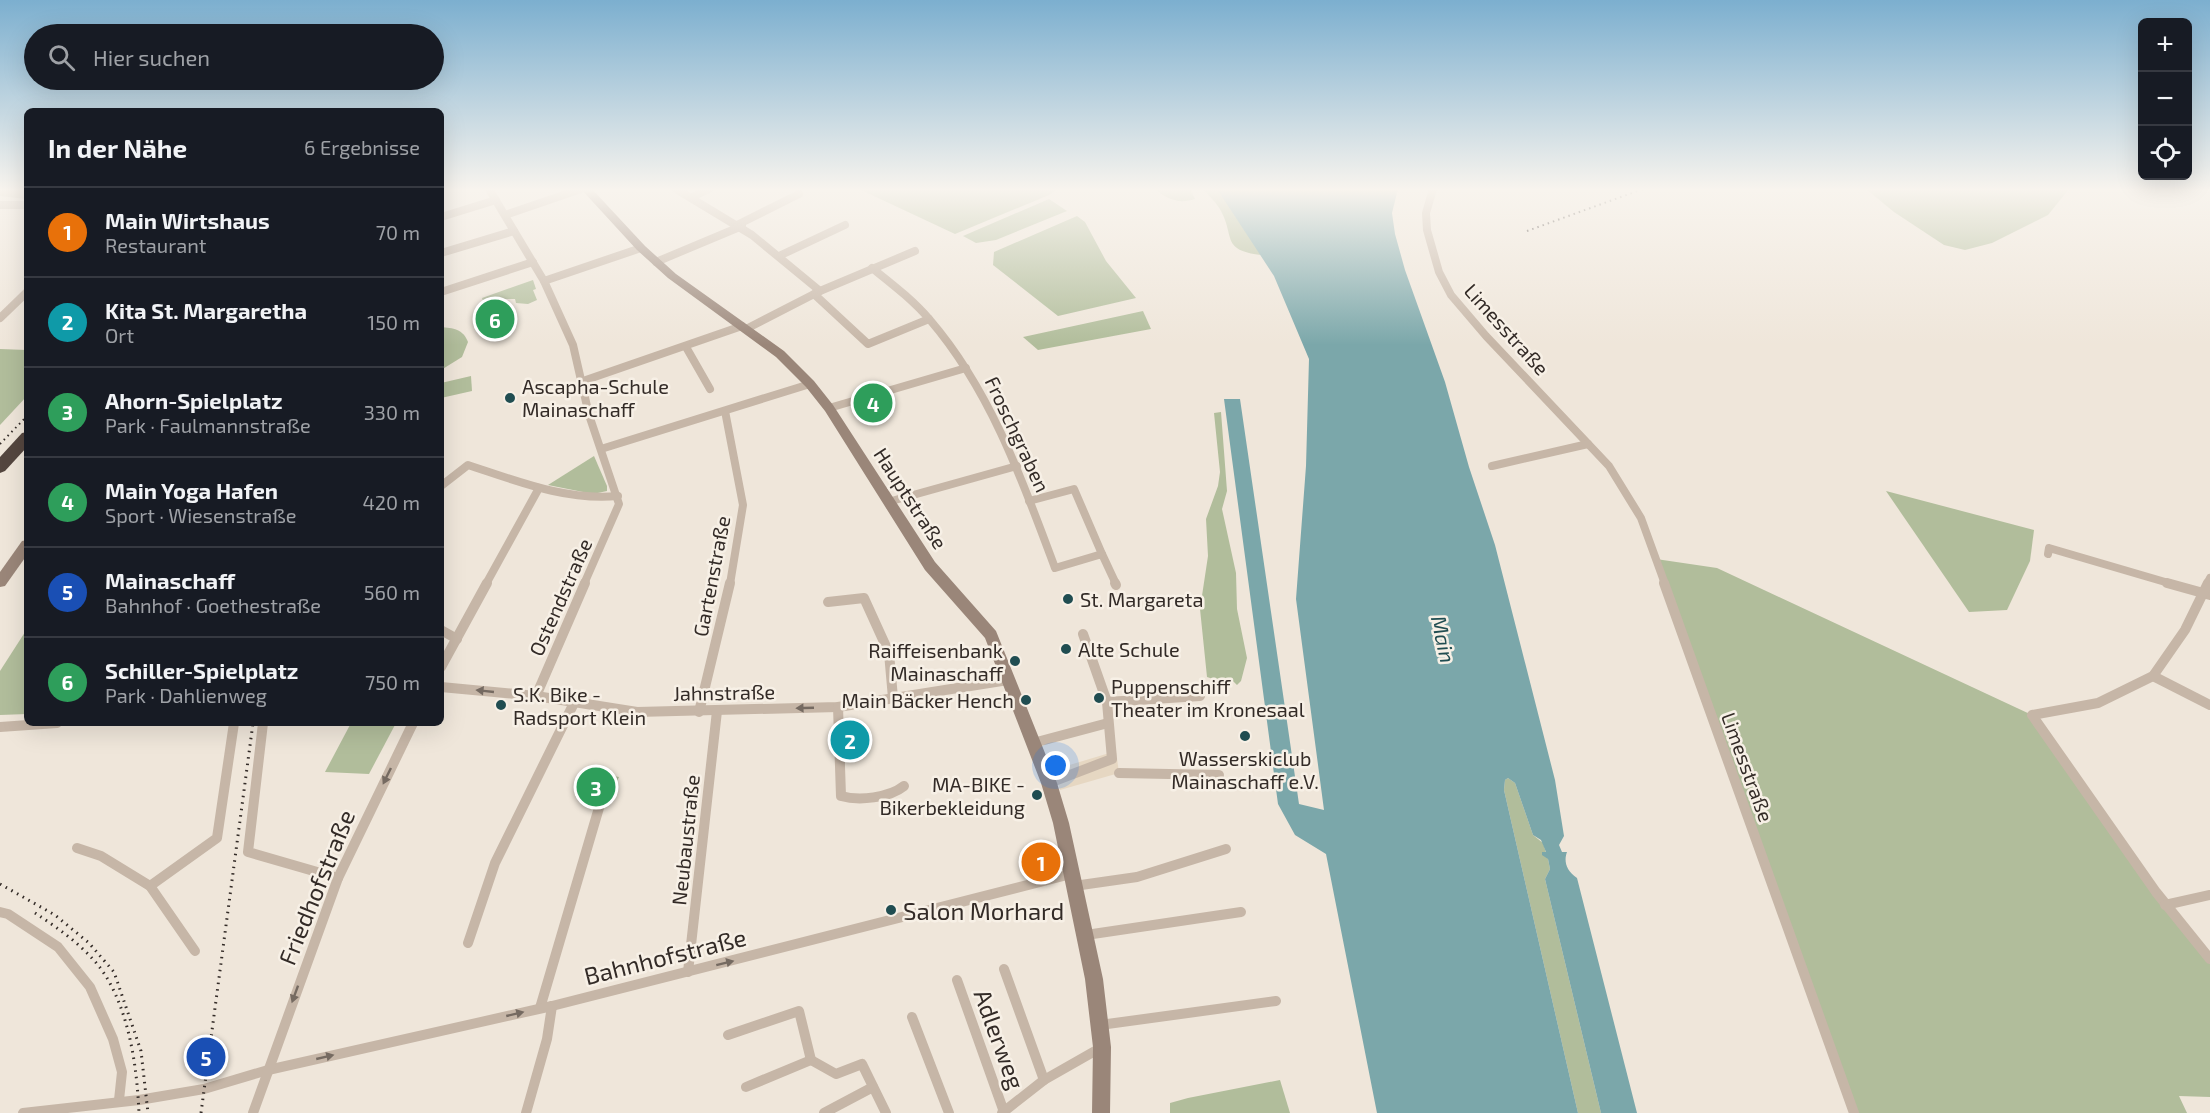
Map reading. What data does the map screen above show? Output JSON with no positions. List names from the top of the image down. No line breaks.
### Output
{"streets":{"street":["Limesstraße","Froschgraben","Hauptstraße","Gartenstraße","Ostendstraße","Jahnstraße","Neubaustraße","Friedhofstraße","Bahnhofstraße","Adlerweg"]},"crossings":[["Hauptstraße","Jahnstraße"],["Hauptstraße","Bahnhofstraße"],["Gartenstraße","Jahnstraße"],["Ostendstraße","Jahnstraße"],["Jahnstraße","Neubaustraße"],["Neubaustraße","Bahnhofstraße"],["Friedhofstraße","Bahnhofstraße"]],"one_way":["Jahnstraße","Friedhofstraße","Bahnhofstraße"],"water":["Main"],"places":["Ascapha-Schule Mainaschaff","St. Margareta","Alte Schule","Raiffeisenbank Mainaschaff","Puppenschiff Theater im Kronesaal","Main Bäcker Hench","S.K. Bike - Radsport Klein","Wasserskiclub Mainaschaff e.V.","MA-BIKE - Bikerbekleidung","Salon Morhard"],"page":{"map_buttons":["+","−"],"search":"Hier suchen","heading":["In der Nähe","6 Ergebnisse"],"list":[{"mark":"1","name":"Main Wirtshaus","note":"Restaurant","value":"70 m"},{"mark":"2","name":"Kita St. Margaretha","note":"Ort","value":"150 m"},{"mark":"3","name":"Ahorn-Spielplatz","note":"Park · Faulmannstraße","value":"330 m"},{"mark":"4","name":"Main Yoga Hafen","note":"Sport · Wiesenstraße","value":"420 m"},{"mark":"5","name":"Mainaschaff","note":"Bahnhof · Goethestraße","value":"560 m"},{"mark":"6","name":"Schiller-Spielplatz","note":"Park · Dahlienweg","value":"750 m"}],"pins":["6","4","2","3","1","5"]}}
